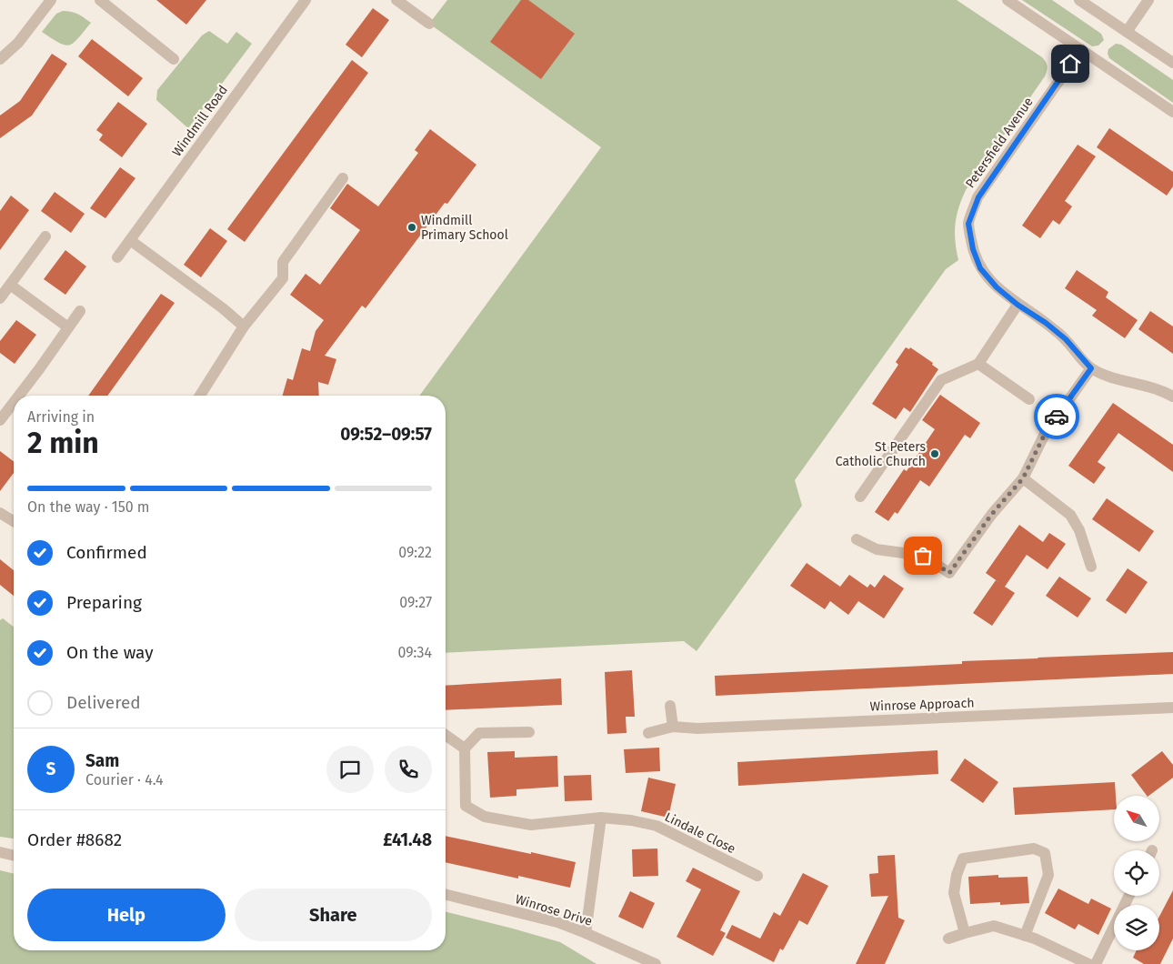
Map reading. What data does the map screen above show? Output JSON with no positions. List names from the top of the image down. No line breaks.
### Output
{"streets":{"street":["Windmill Road","Petersfield Avenue","Winrose Approach","Lindale Close","Winrose Drive"]},"places":["Windmill Primary School","St Peters Catholic Church"],"north":"top left","page":{"heading":["2 min","Arriving in","09:52–09:57"],"panel":["Sam","Courier · 4.4","Order #8682","£41.48"],"bar":"On the way · 150 m","list":[["Confirmed","09:22"],["Preparing","09:27"],["On the way","09:34"],"Delivered"],"round":"S","buttons":["Help","Share"]}}
